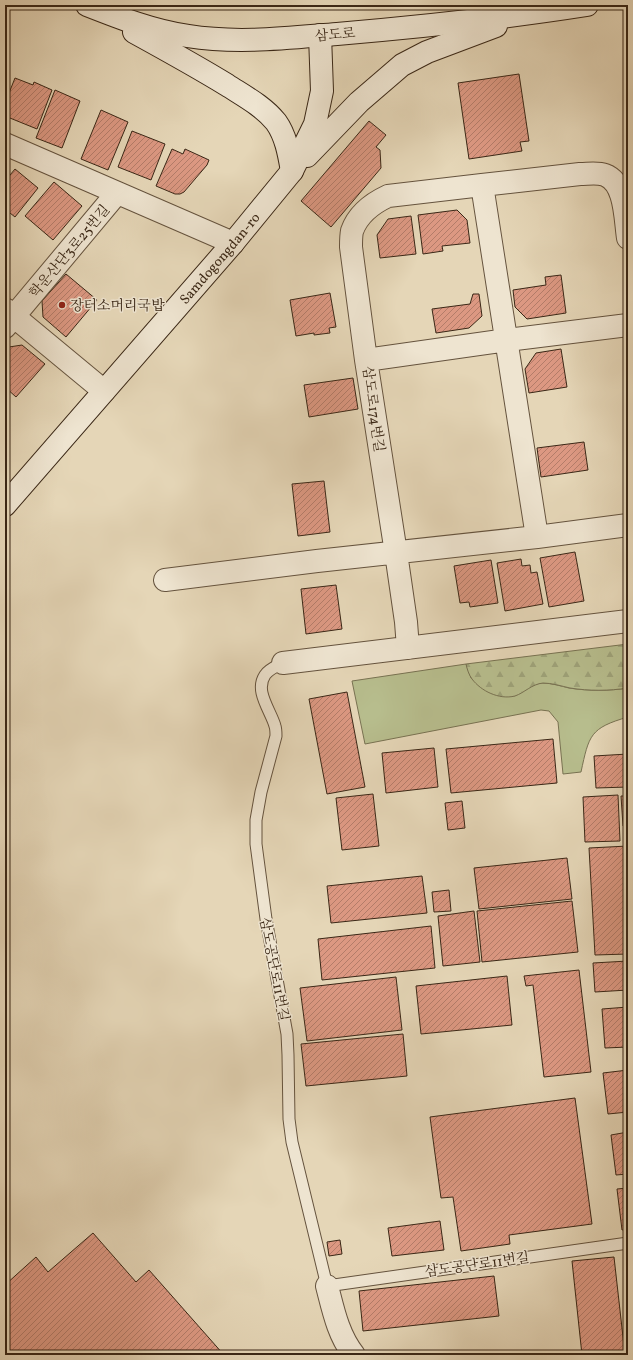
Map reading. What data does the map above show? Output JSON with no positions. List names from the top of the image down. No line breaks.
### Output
{"streets":{"street":["삼도로","학운산단3로25번길","Samdogongdan-ro","삼도로174번길","삼도공단로11번길"]},"crossings":[["삼도로","Samdogongdan-ro"],["학운산단3로25번길","Samdogongdan-ro"]],"places":["장터소머리국밥"]}
